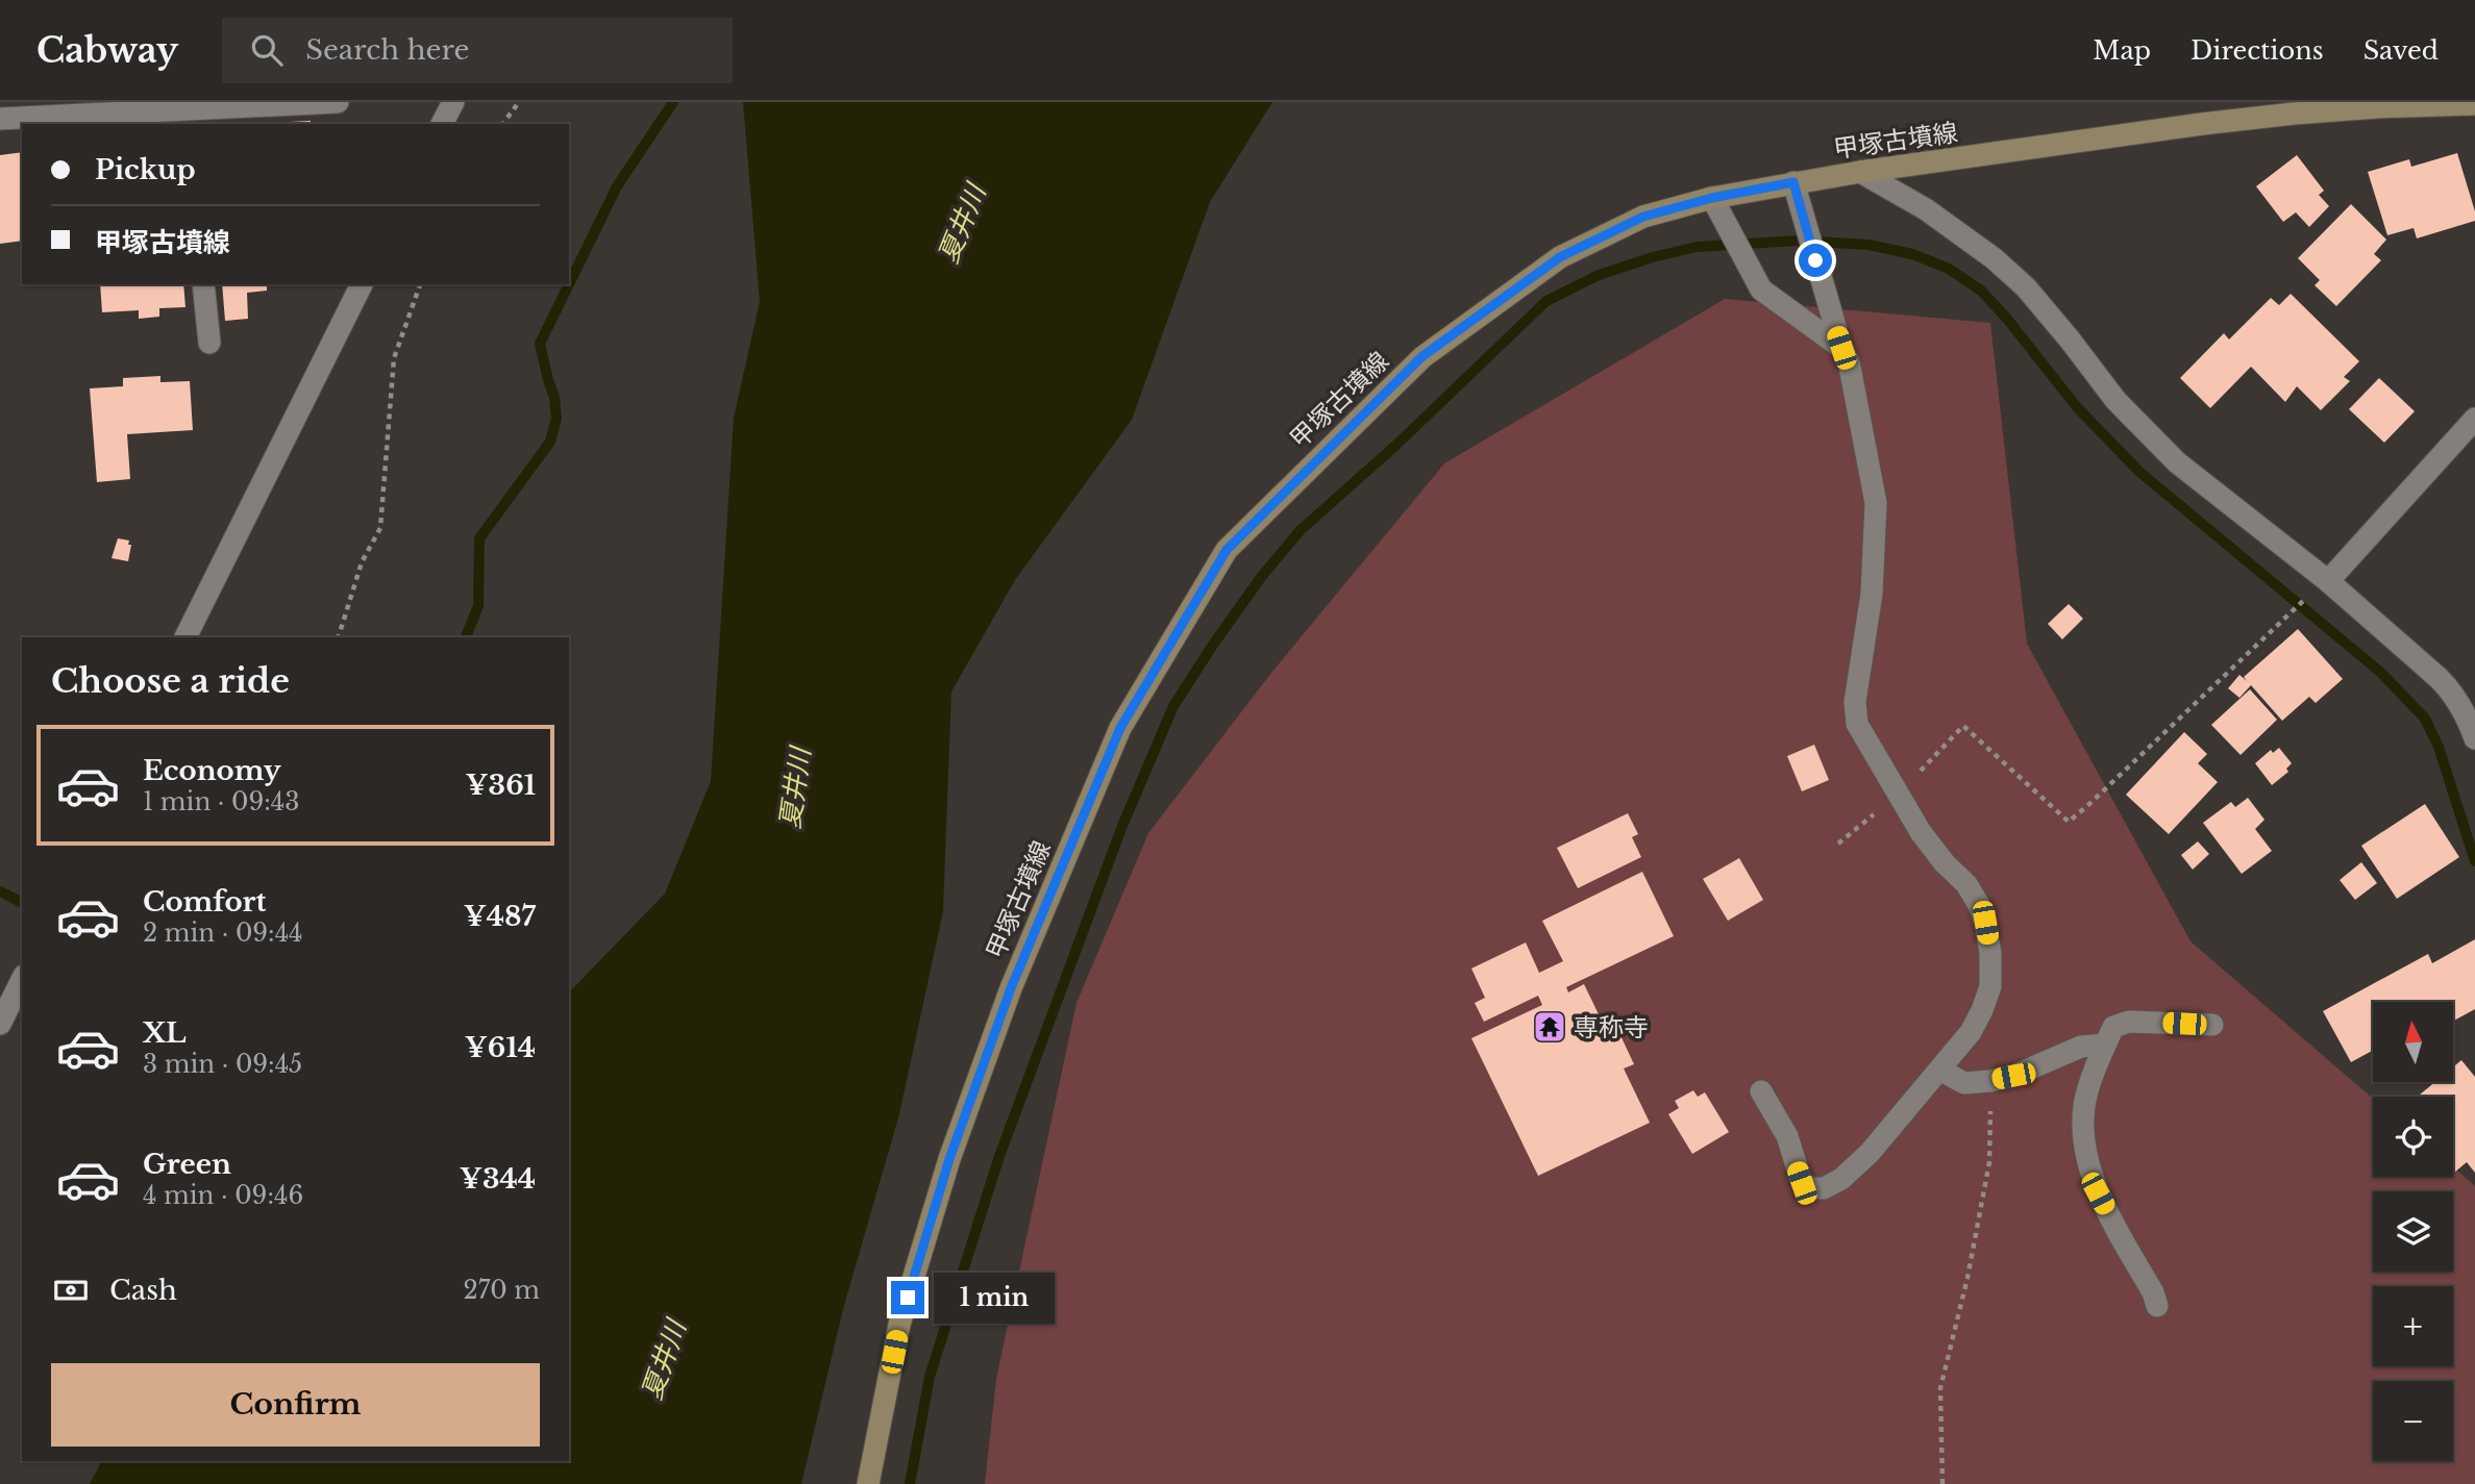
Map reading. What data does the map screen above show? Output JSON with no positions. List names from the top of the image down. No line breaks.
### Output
{"streets":{"main road":["甲塚古墳線"]},"water":["夏井川"],"places":{"temple":["専称寺"]},"north":"top","page":{"header":"Cabway","search":"Search here","nav":["Map","Directions","Saved"],"banner":["Pickup","甲塚古墳線"],"heading":"Choose a ride","list":[{"name":"Economy","note":"1 min · 09:43","value":"¥361"},{"name":"Comfort","note":"2 min · 09:44","value":"¥487"},{"name":"XL","note":"3 min · 09:45","value":"¥614"},{"name":"Green","note":"4 min · 09:46","value":"¥344"}],"map_buttons":["+","−"],"pay":["Cash","270 m"],"bubble":"1 min","buttons":"Confirm"}}
